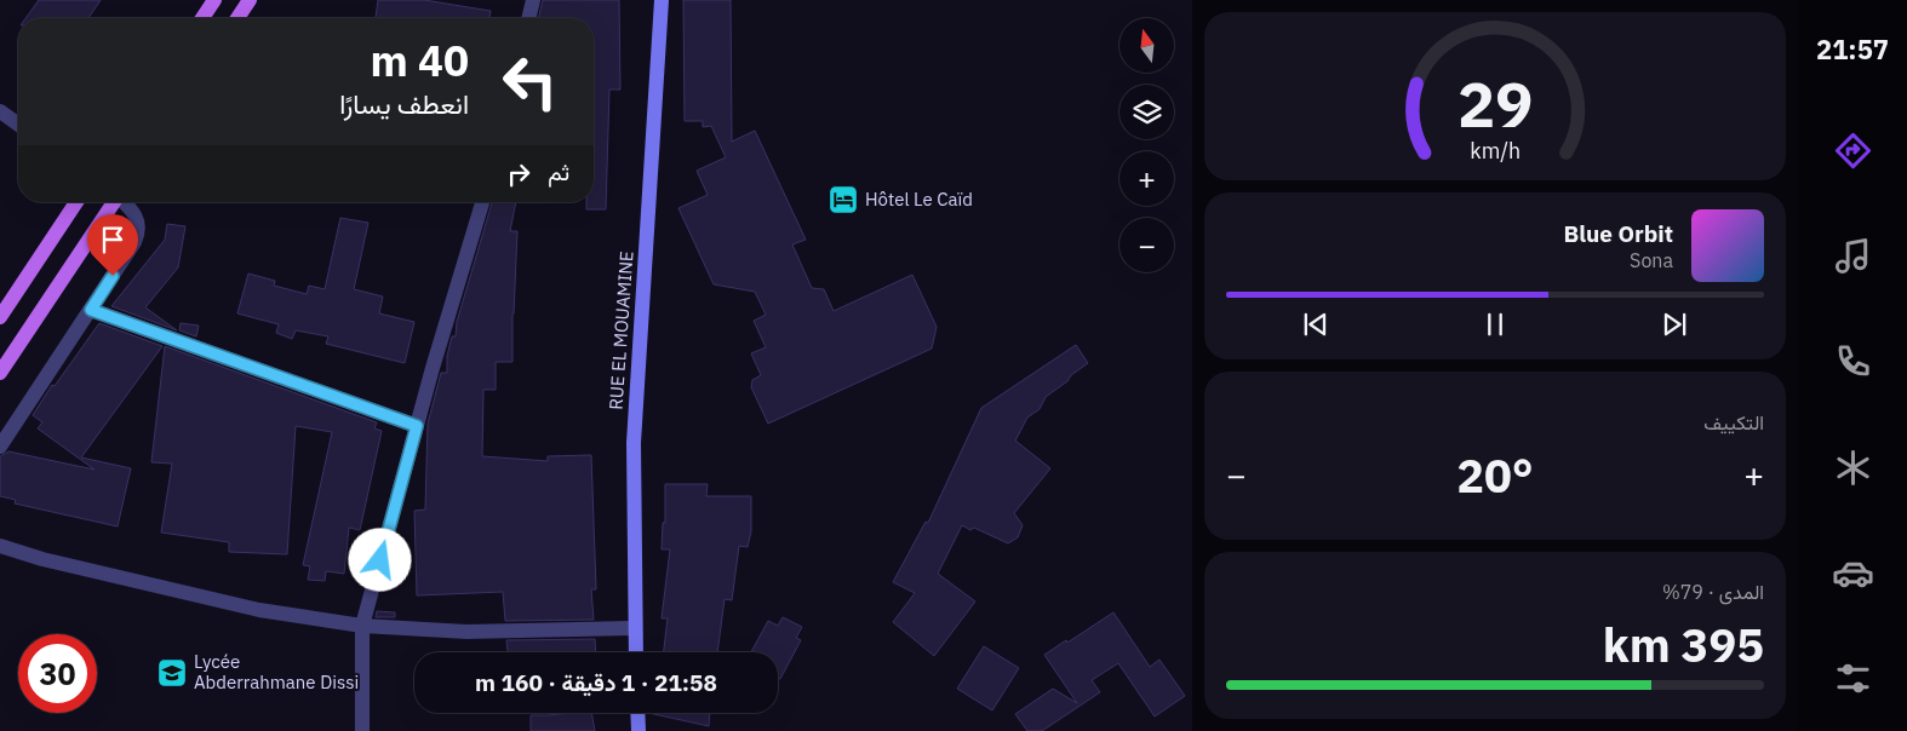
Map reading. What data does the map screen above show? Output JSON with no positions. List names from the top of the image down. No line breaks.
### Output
{"streets":{"main road":["RUE EL MOUAMINE"]},"places":{"hotel":["Hôtel Le Caïd"],"school or university":["Lycée Abderrahmane Dissi"]},"north":"top","page":{"tabs":"21:57","map_buttons":["+","−"],"turn":["40 m","انعطف يسارًا"],"then":"ثم","song":["Blue Orbit","Sona"],"tile":["التكييف",["المدى · 79%","395 km"]],"heat":["−","20°","+"],"limit":"30","trip":"21:58 · 1 دقيقة · 160 m","gauge":["29","km/h"]}}
